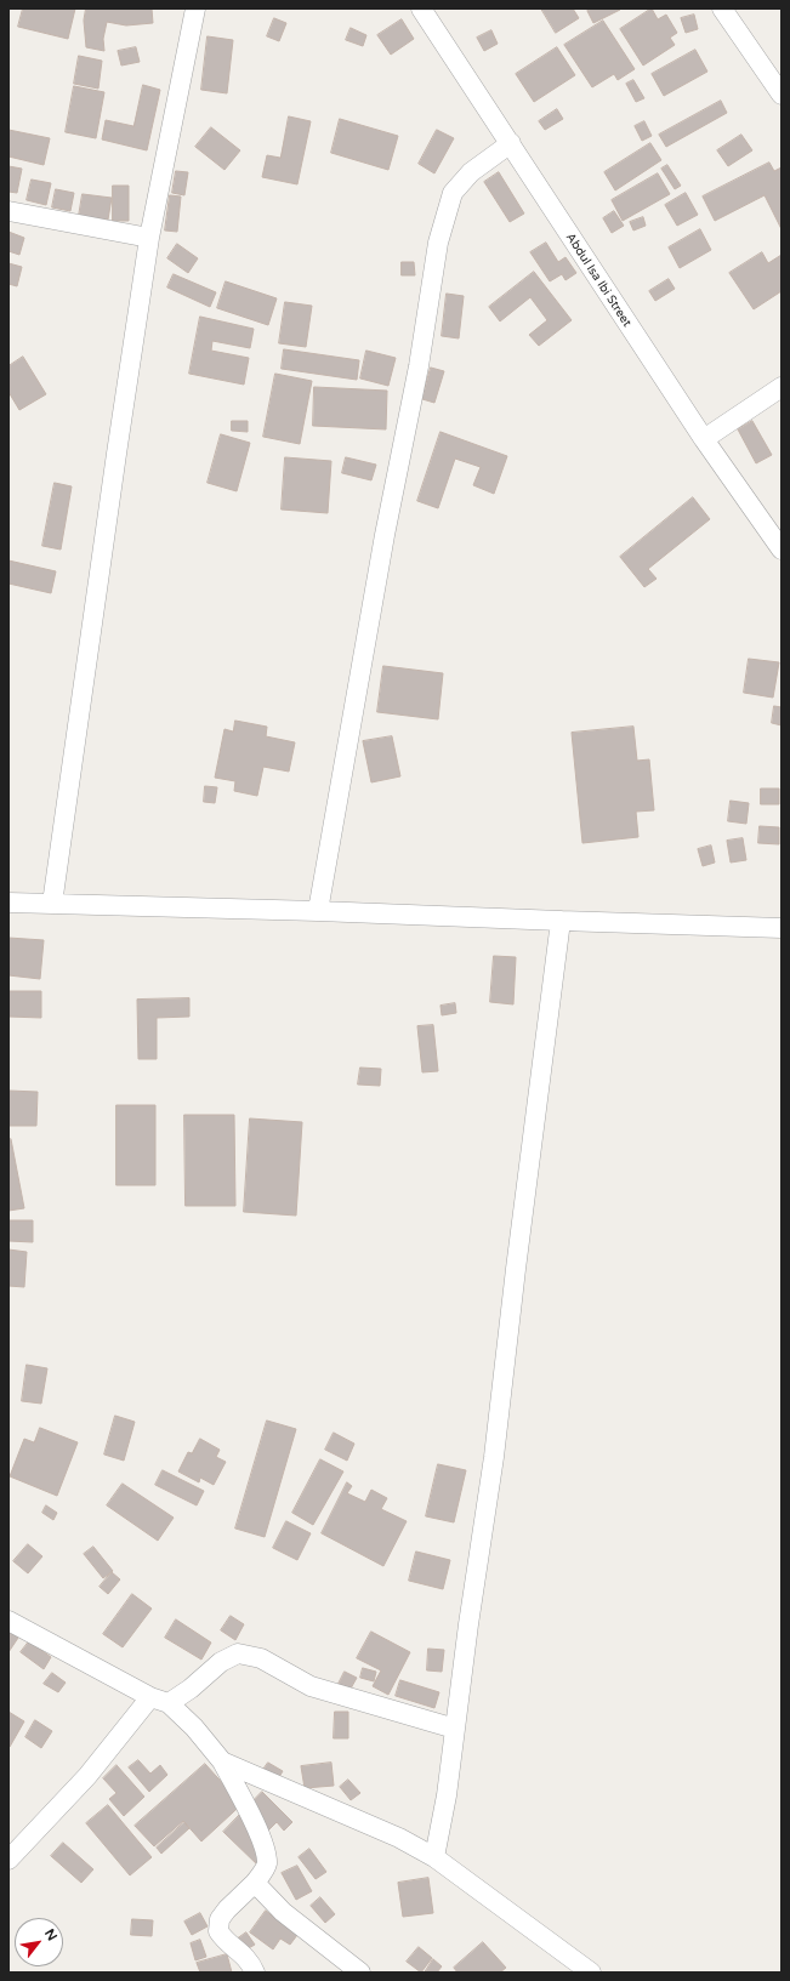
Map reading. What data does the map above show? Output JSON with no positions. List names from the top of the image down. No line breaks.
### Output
{"streets":{"street":["Abdul Isa Ibi Street"]},"north":"top right"}
